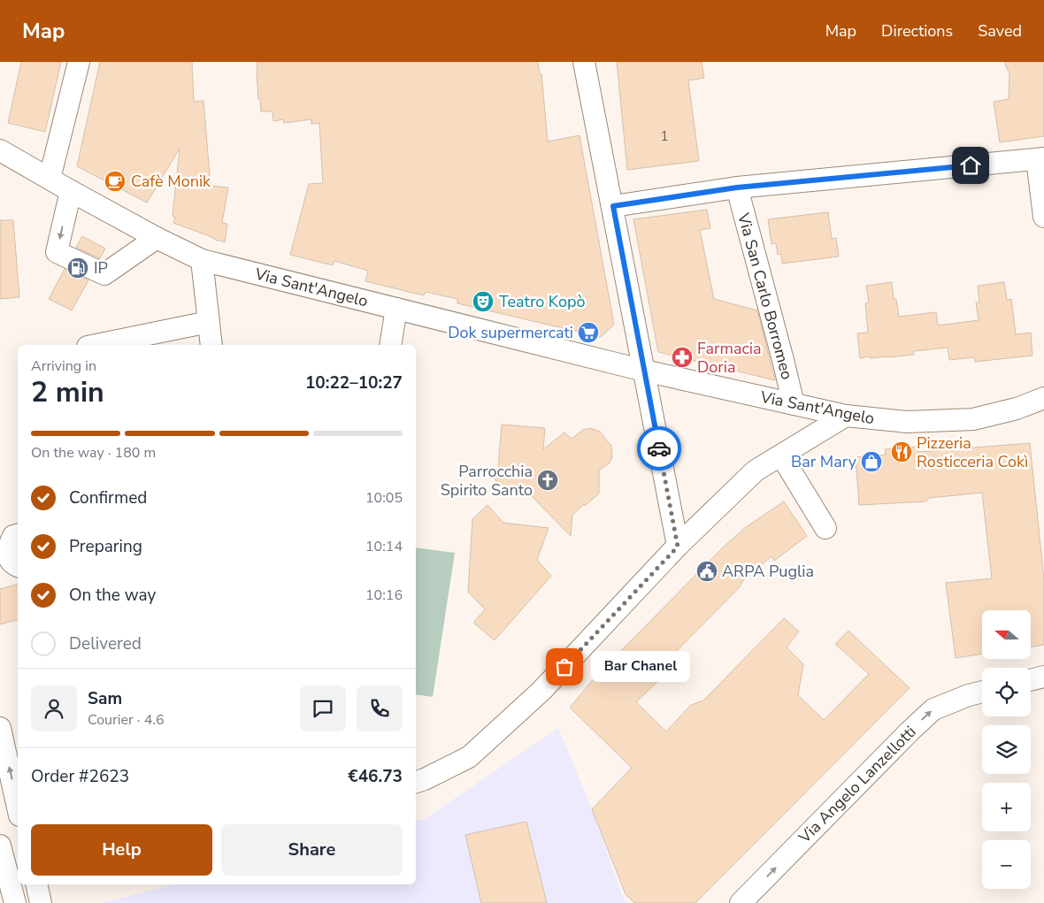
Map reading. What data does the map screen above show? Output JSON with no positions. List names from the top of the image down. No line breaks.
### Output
{"streets":{"street":["Via Sant'Angelo","Via San Carlo Borromeo","Via Angelo Lanzellotti"]},"crossings":[["Via Sant'Angelo","Via San Carlo Borromeo"]],"one_way":["Via Angelo Lanzellotti"],"places":{"cafe":["Cafè Monik"],"fuel station":["IP"],"theatre":["Teatro Kopò"],"supermarket":["Dok supermercati"],"pharmacy":["Farmacia Doria"],"restaurant":["Pizzeria Rosticceria Cokì"],"shop":["Bar Mary"],"church":["Parrocchia Spirito Santo"],"public building":["ARPA Puglia"],"other":["Bar Chanel"]},"house_numbers":["1"],"north":"left","page":{"header":"Map","nav":["Map","Directions","Saved"],"heading":["2 min","Arriving in","10:22–10:27"],"panel":["Sam","Courier · 4.6","Order #2623","€46.73"],"bar":"On the way · 180 m","list":[["Confirmed","10:05"],["Preparing","10:14"],["On the way","10:16"],"Delivered"],"map_buttons":["+","−"],"bubble":"Bar Chanel","buttons":["Help","Share"]}}
